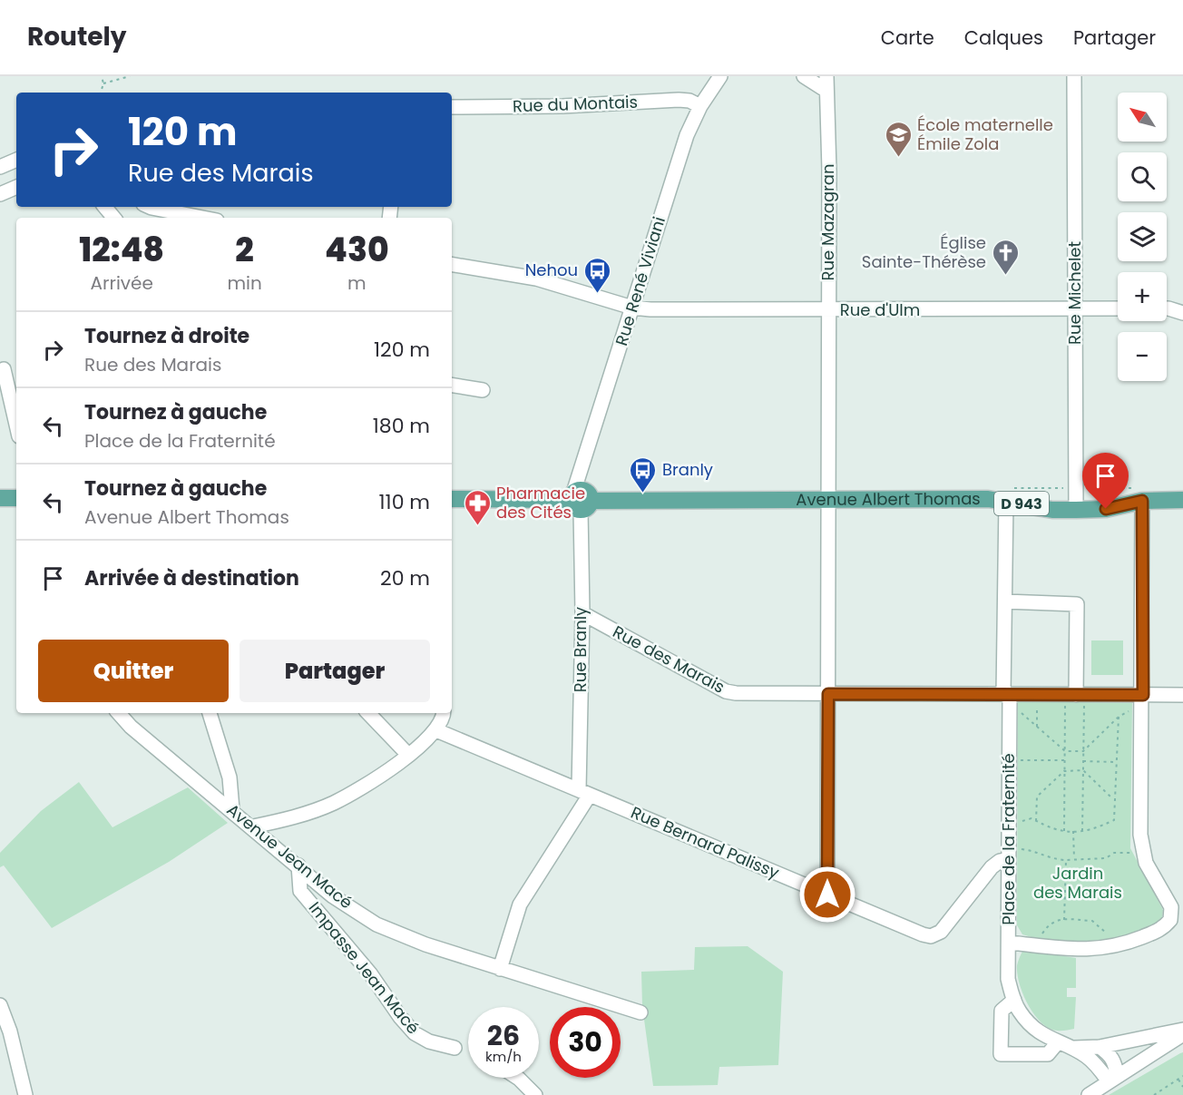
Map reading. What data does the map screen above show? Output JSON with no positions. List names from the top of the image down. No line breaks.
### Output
{"streets":{"main road":["Avenue Albert Thomas","D 943"],"street":["Rue du Montais","Rue Mazagran","Rue René Viviani","Rue Michelet","Rue d'Ulm","Rue Branly","Rue des Marais","Place de la Fraternité","Rue Bernard Palissy","Avenue Jean Macé","Impasse Jean Macé"]},"crossings":[["Rue du Montais","Rue René Viviani"],["Rue Mazagran","Rue d'Ulm"],["Rue Mazagran","Avenue Albert Thomas"],["Rue Mazagran","Rue des Marais"],["Rue Mazagran","Rue Bernard Palissy"],["Rue René Viviani","Rue d'Ulm"],["Rue René Viviani","Avenue Albert Thomas"],["Rue René Viviani","Rue Branly"],["Rue Michelet","Rue d'Ulm"],["Rue Michelet","Avenue Albert Thomas"],["Avenue Albert Thomas","Rue Branly"],["Avenue Albert Thomas","Place de la Fraternité"],["Rue Branly","Rue des Marais"],["Rue Branly","Rue Bernard Palissy"],["Rue des Marais","Place de la Fraternité"],["Place de la Fraternité","Rue Bernard Palissy"],["Avenue Jean Macé","Impasse Jean Macé"]],"parks":["Jardin des Marais"],"places":{"school or university":["École maternelle Émile Zola"],"church":["Église Sainte-Thérèse"],"bus stop":["Nehou","Branly"],"pharmacy":["Pharmacie des Cités"]},"north":"top left","page":{"header":"Routely","nav":["Carte","Calques","Partager"],"map_buttons":["+","−"],"turn":["120 m","Rue des Marais"],"eta":["12:48","Arrivée","2","min","430","m"],"list":[{"name":"Tournez à droite","note":"Rue des Marais","value":"120 m"},{"name":"Tournez à gauche","note":"Place de la Fraternité","value":"180 m"},{"name":"Tournez à gauche","note":"Avenue Albert Thomas","value":"110 m"},{"name":"Arrivée à destination","value":"20 m"}],"buttons":["Quitter","Partager"],"speed":"26 km/h","limit":"30"}}
